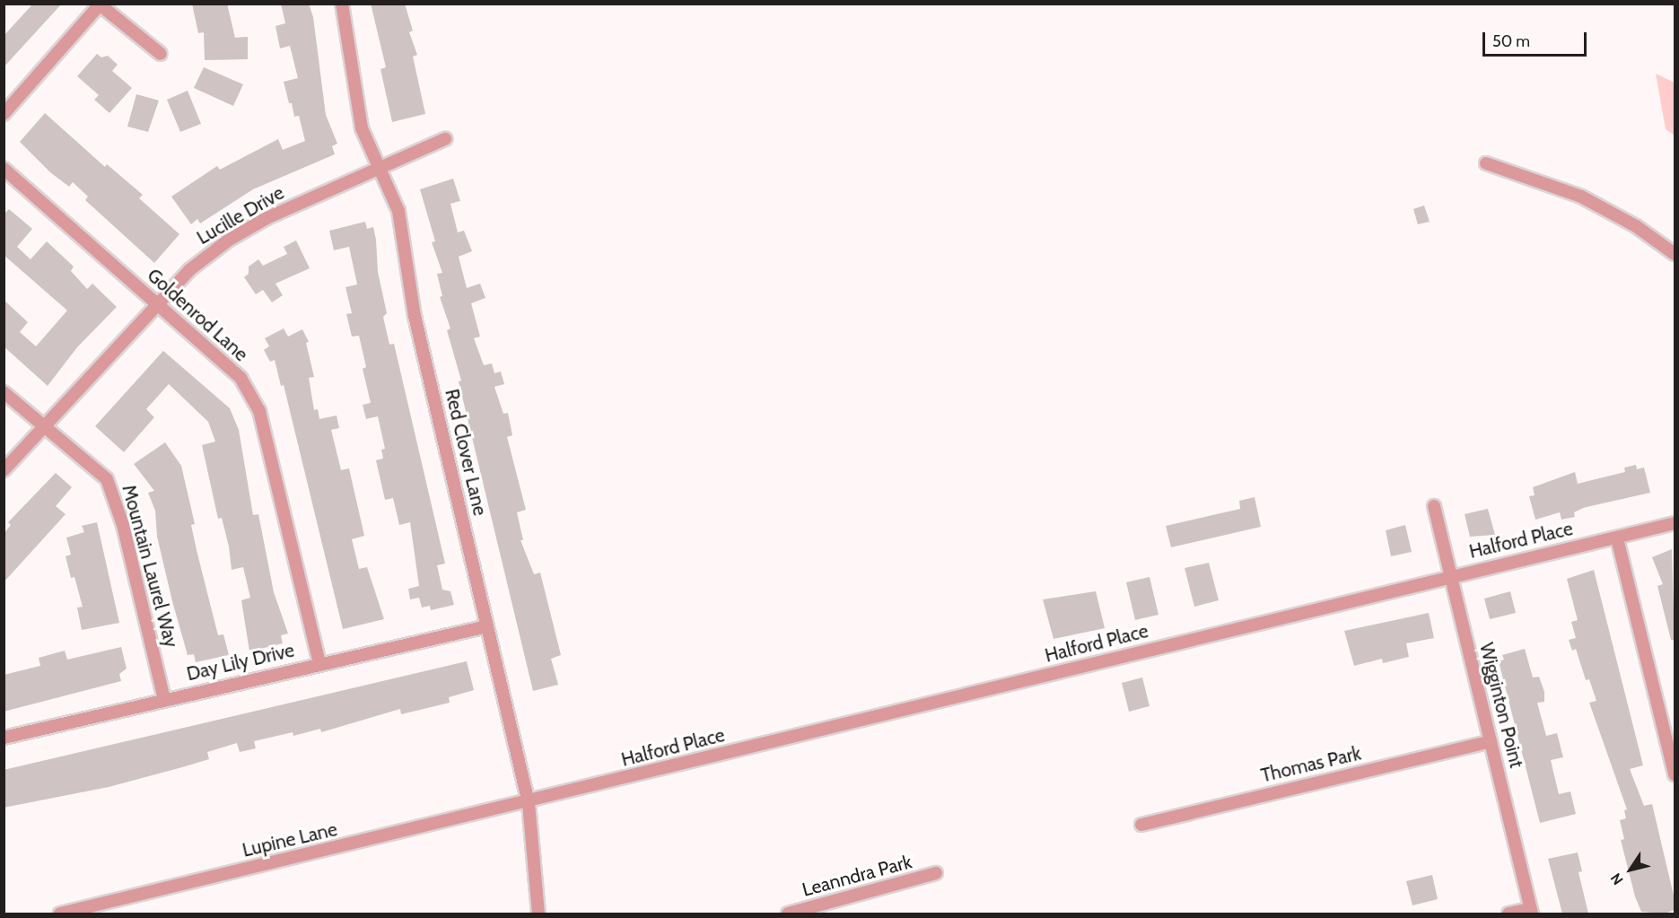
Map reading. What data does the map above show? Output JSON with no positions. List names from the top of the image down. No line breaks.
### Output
{"streets":{"street":["Lucille Drive","Goldenrod Lane","Red Clover Lane","Halford Place","Mountain Laurel Way","Day Lily Drive","Wigginton Point","Thomas Park","Lupine Lane","Leanndra Park"]},"crossings":[["Lucille Drive","Goldenrod Lane"],["Lucille Drive","Red Clover Lane"],["Lucille Drive","Mountain Laurel Way"],["Goldenrod Lane","Day Lily Drive"],["Red Clover Lane","Halford Place"],["Red Clover Lane","Day Lily Drive"],["Red Clover Lane","Lupine Lane"],["Halford Place","Wigginton Point"],["Halford Place","Lupine Lane"],["Mountain Laurel Way","Day Lily Drive"],["Wigginton Point","Thomas Park"]],"scale_bar":"50 m","north":"bottom left"}
